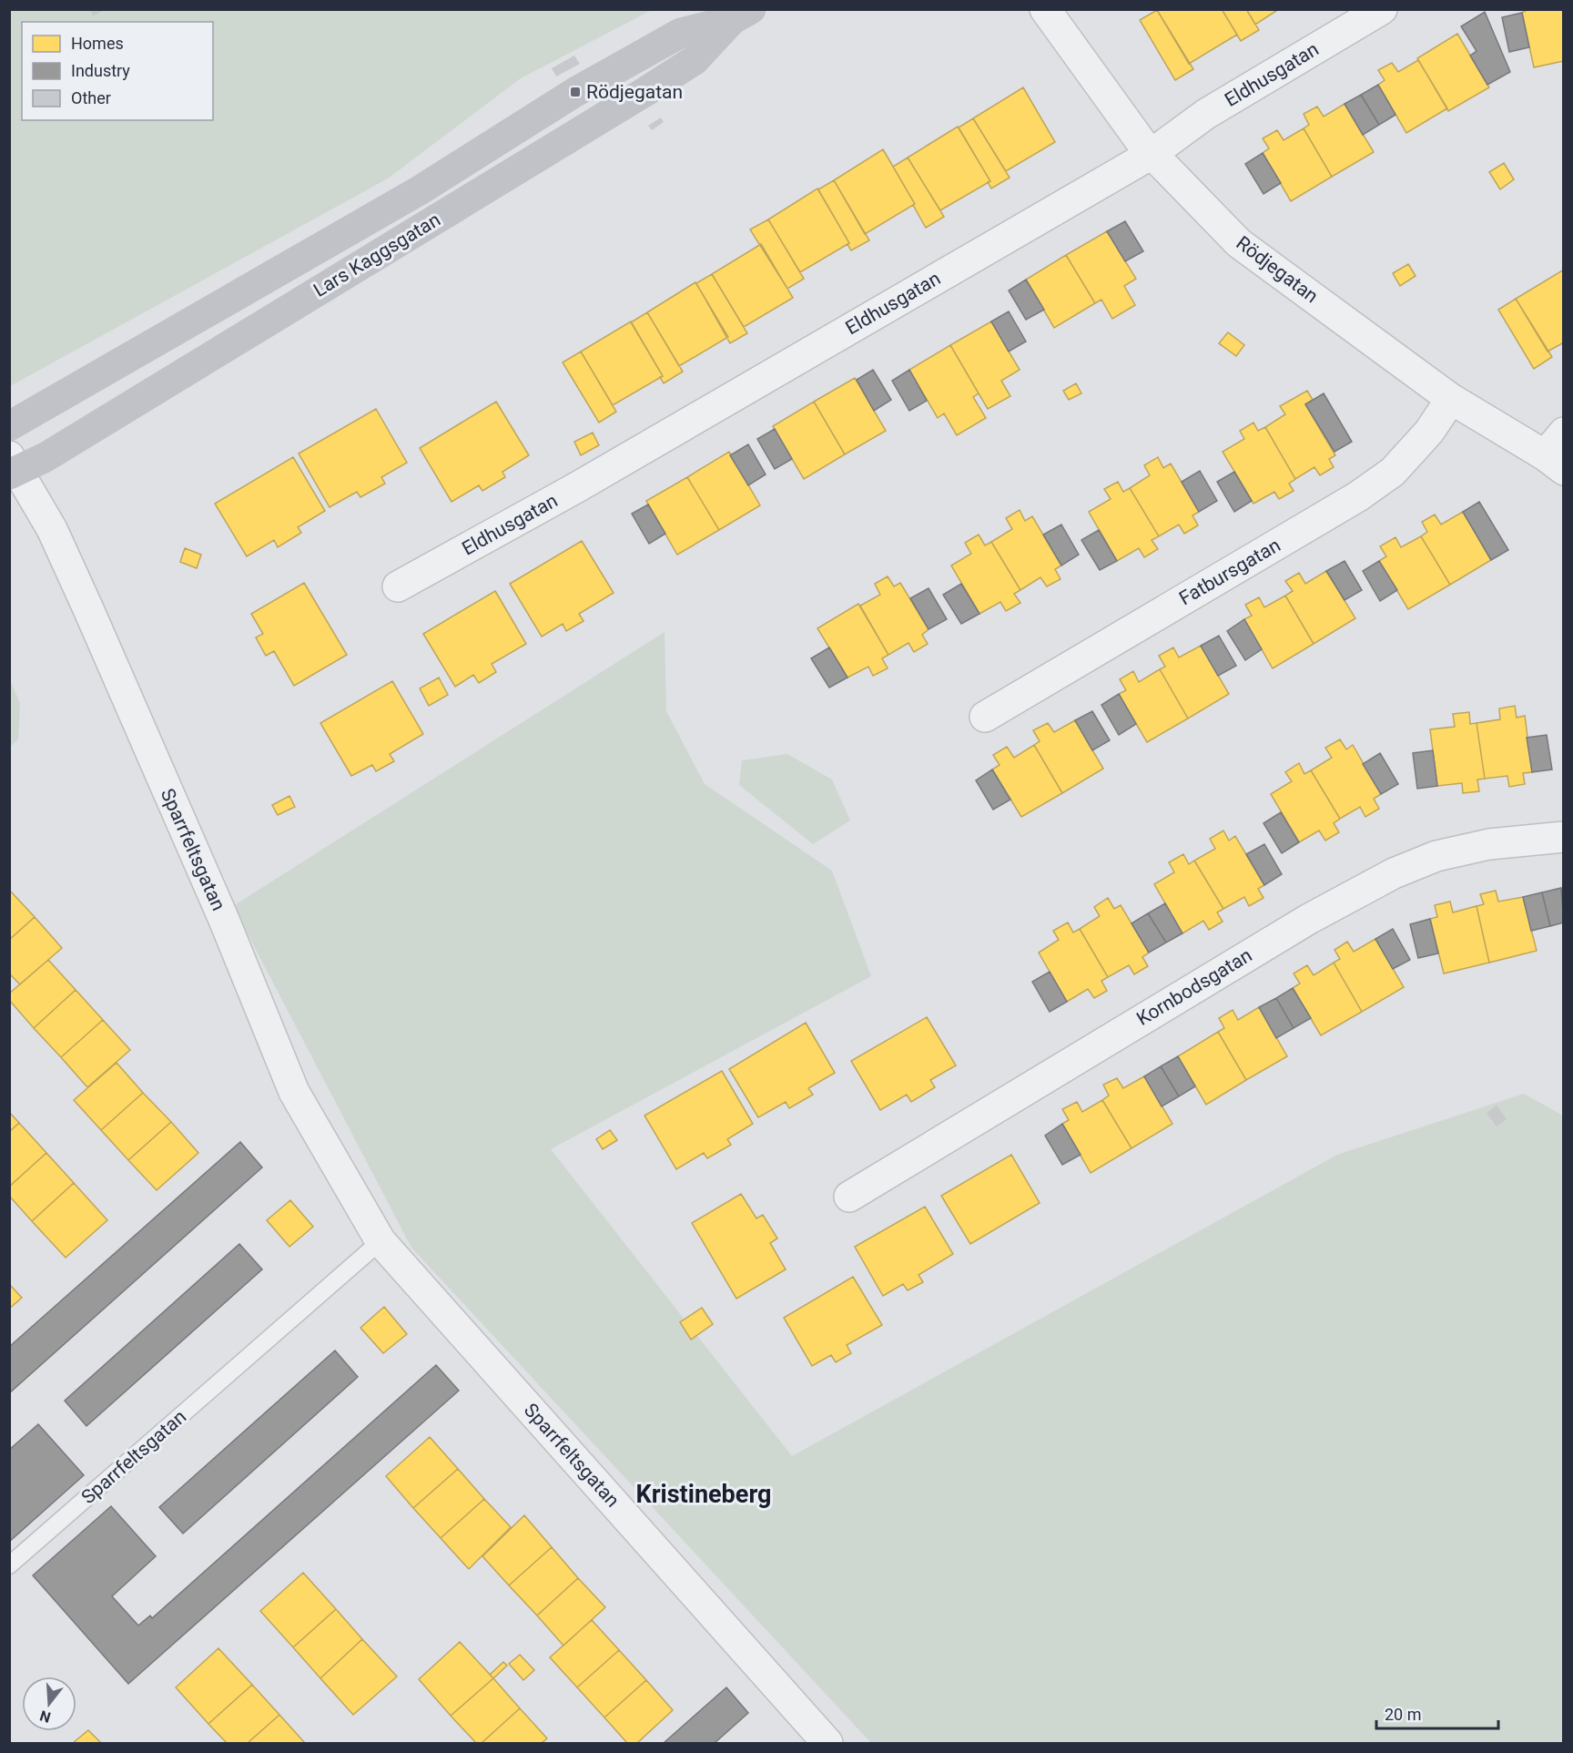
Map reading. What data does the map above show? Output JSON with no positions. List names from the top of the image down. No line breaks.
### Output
{"streets":{"street":["Eldhusgatan","Lars Kaggsgatan","Rödjegatan","Fatbursgatan","Sparrfeltsgatan","Kornbodsgatan"]},"crossings":[["Eldhusgatan","Rödjegatan"],["Lars Kaggsgatan","Sparrfeltsgatan"],["Rödjegatan","Fatbursgatan"]],"districts":["Kristineberg"],"places":{"transit":["Rödjegatan"]},"legend":["Homes","Industry","Other"],"scale_bar":"20 m","north":"bottom"}
